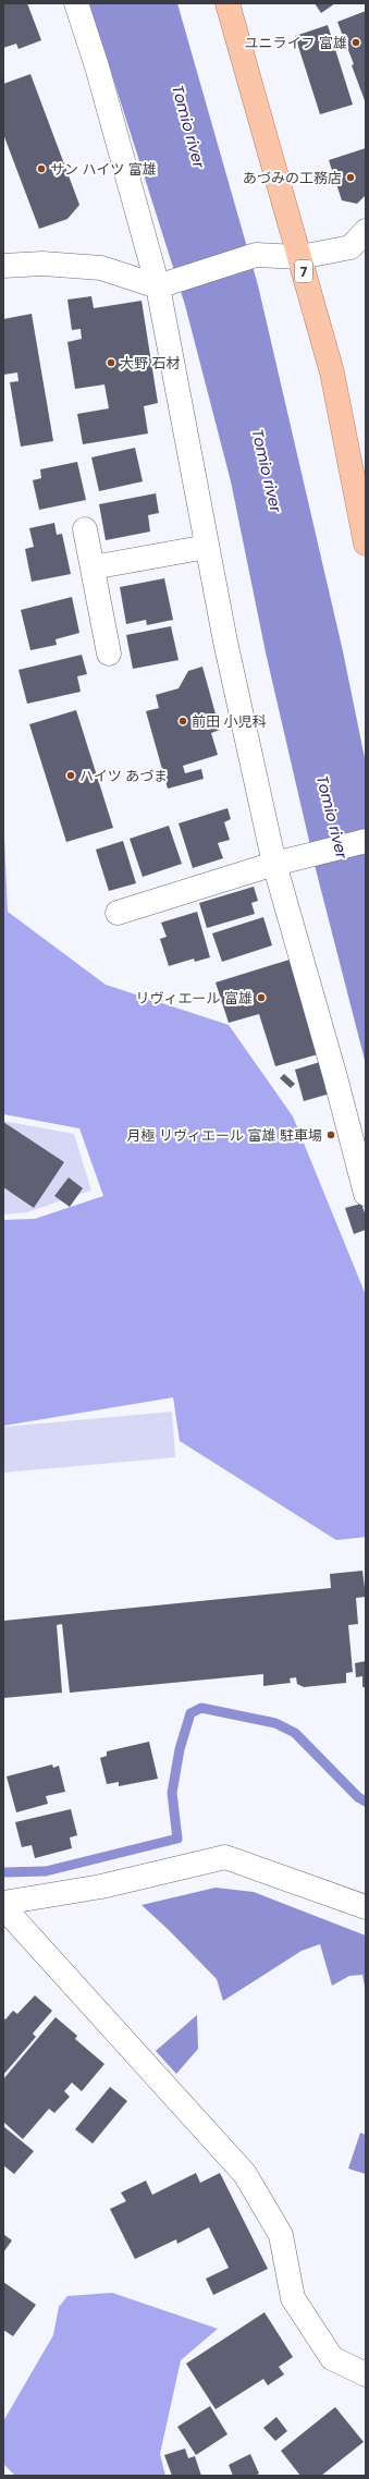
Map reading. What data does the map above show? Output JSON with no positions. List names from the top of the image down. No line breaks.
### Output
{"streets":{"main road":["7"]},"water":["Tomio river"],"places":["ユニライフ 富雄","サン ハイツ 富雄","あづみの工務店","大野 石材","前田 小児科","ハイツ あづま","リヴィエール 富雄","月極 リヴィエール 富雄 駐車場"]}
